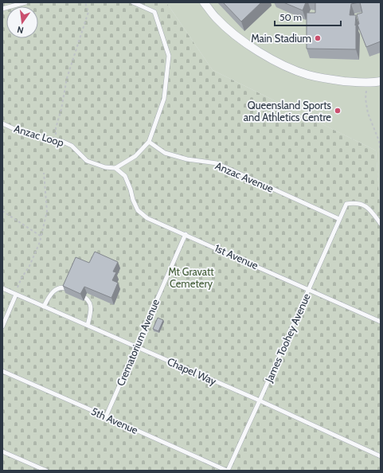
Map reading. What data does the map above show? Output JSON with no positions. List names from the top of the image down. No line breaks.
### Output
{"streets":{"lane":["Anzac Loop","Anzac Avenue","1st Avenue","James Toohey Avenue","Crematorium Avenue","Chapel Way","5th Avenue"]},"crossings":[["Anzac Loop","1st Avenue"],["Anzac Avenue","James Toohey Avenue"],["1st Avenue","James Toohey Avenue"],["1st Avenue","Crematorium Avenue"],["James Toohey Avenue","Chapel Way"],["James Toohey Avenue","5th Avenue"],["Crematorium Avenue","Chapel Way"],["Crematorium Avenue","5th Avenue"]],"parks":["Mt Gravatt Cemetery"],"places":["Main Stadium","Queensland Sports and Athletics Centre"],"scale_bar":"50 m","north":"bottom"}
